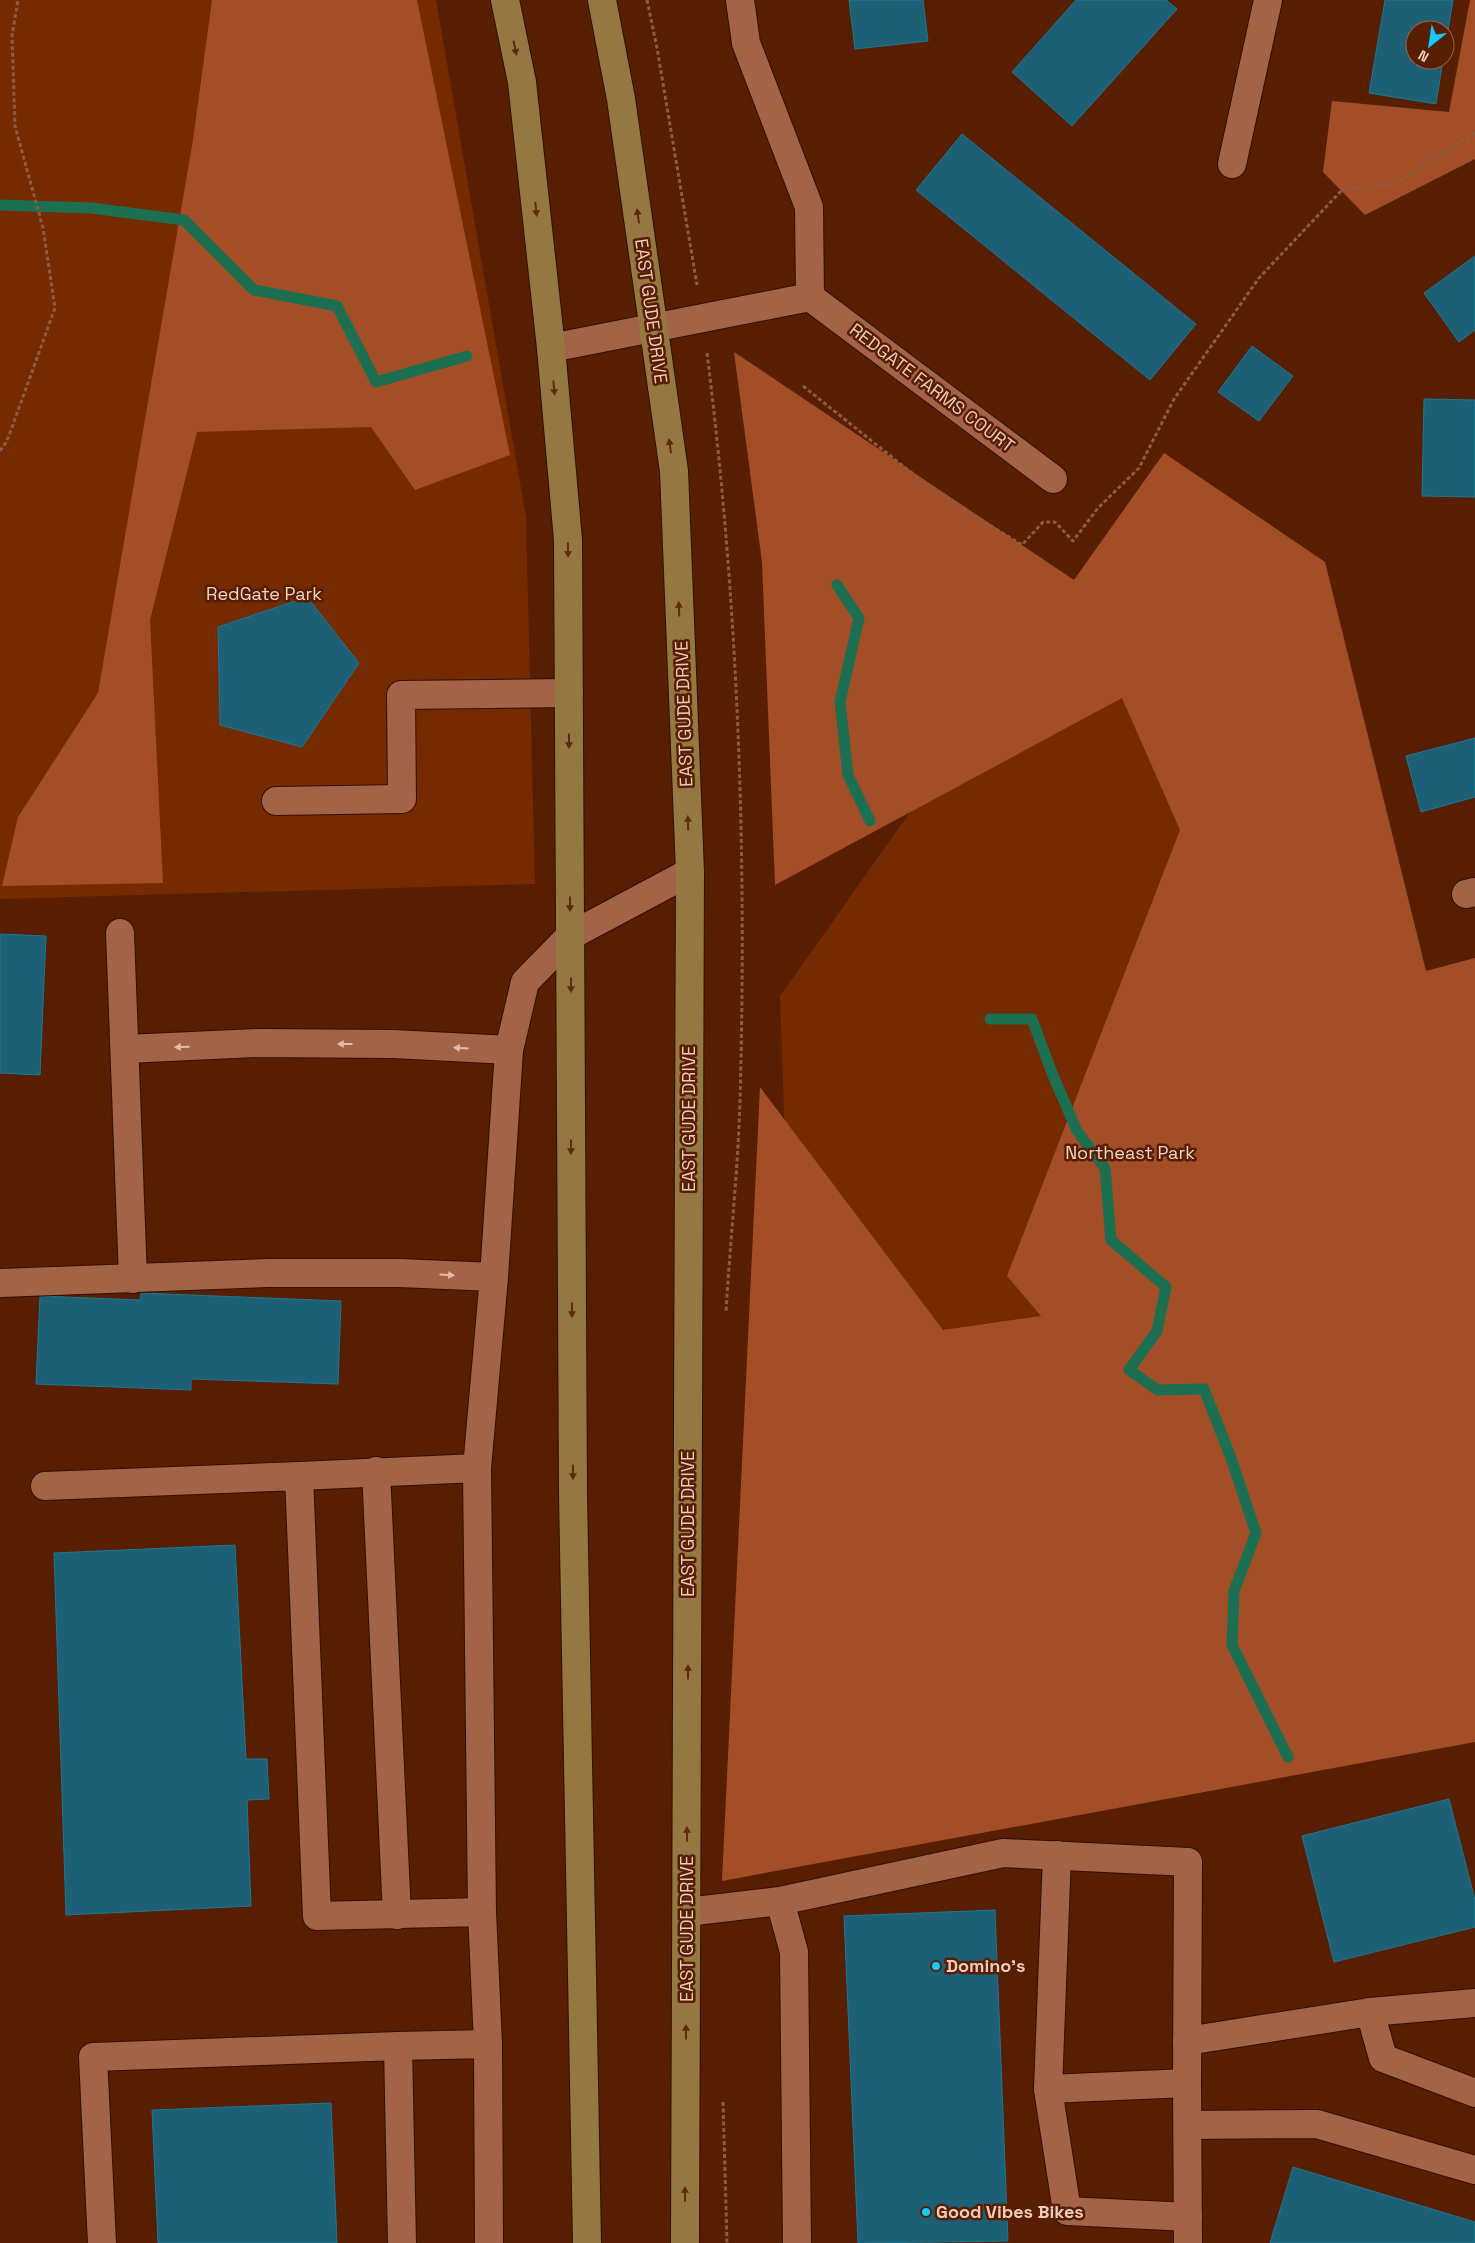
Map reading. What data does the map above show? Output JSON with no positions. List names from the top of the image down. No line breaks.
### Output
{"streets":{"main road":["EAST GUDE DRIVE"],"street":["REDGATE FARMS COURT"]},"parks":["RedGate Park","Northeast Park"],"places":["Domino's","Good Vibes Bikes"],"north":"bottom left"}
